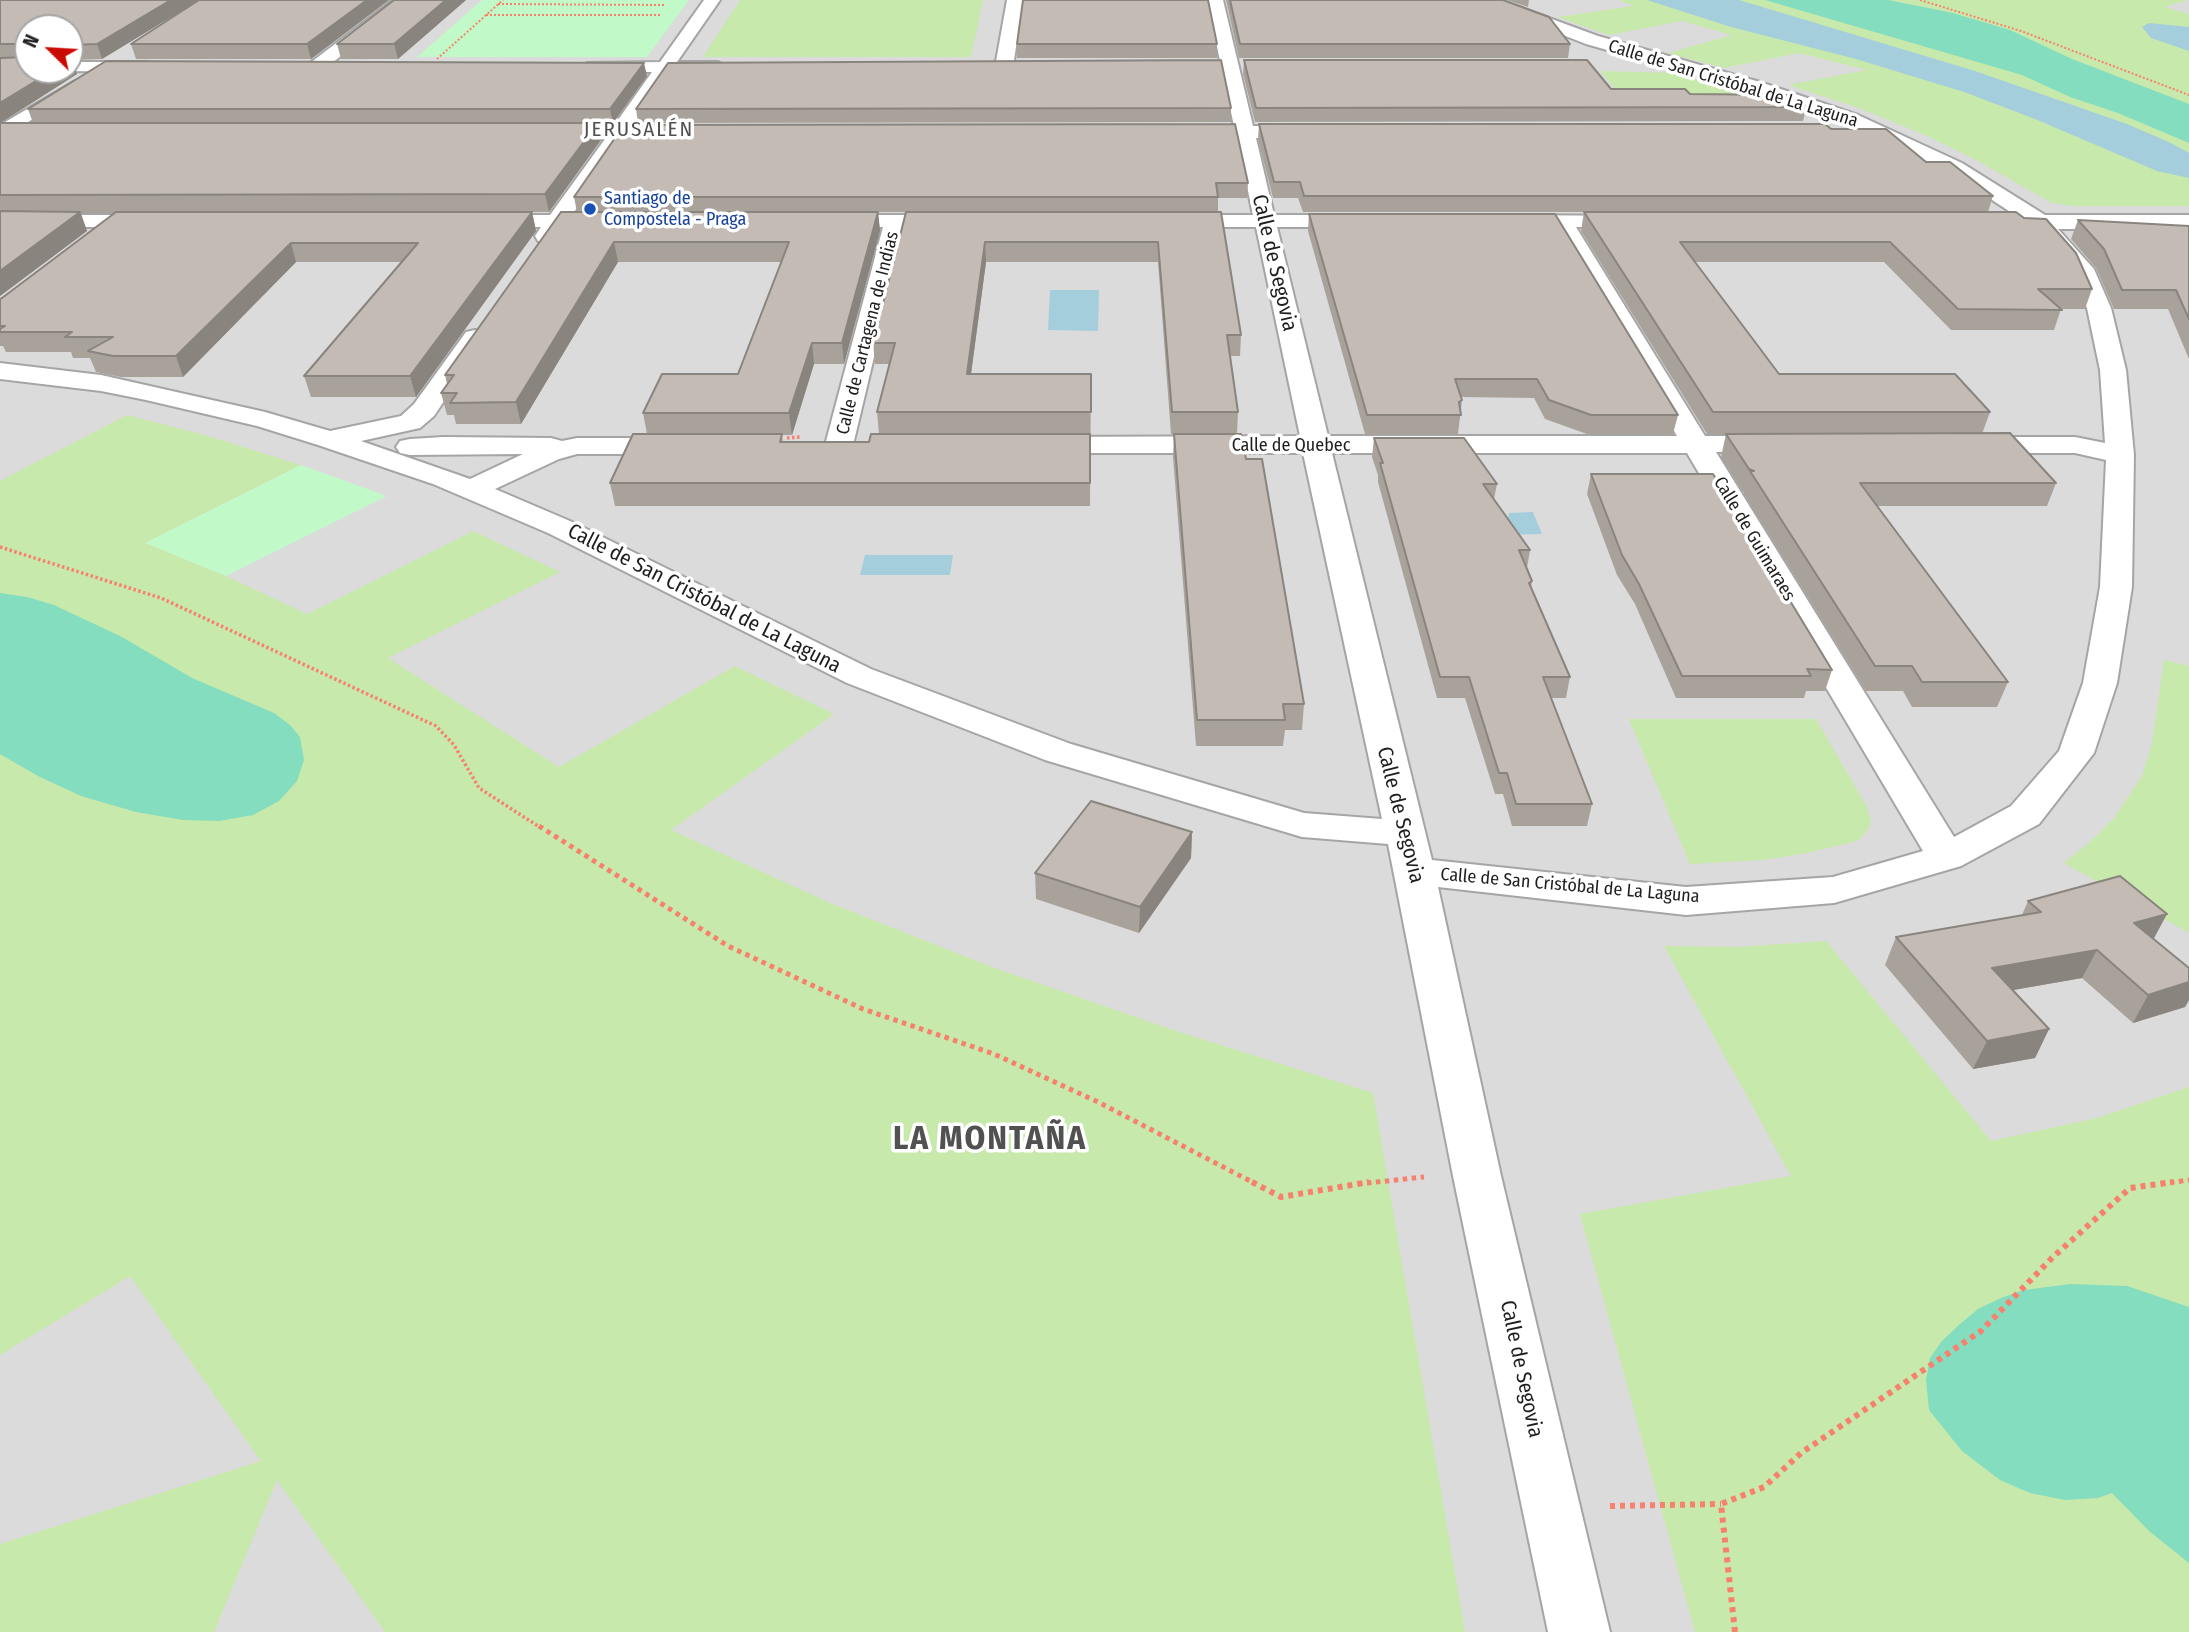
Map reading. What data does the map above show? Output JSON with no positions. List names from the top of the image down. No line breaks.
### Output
{"streets":{"street":["Calle de San Cristóbal de La Laguna","Calle de Segovia","Calle de Cartagena de Indias","Calle de Quebec","Calle de Guimaraes"]},"crossings":[["Calle de San Cristóbal de La Laguna","Calle de Segovia"],["Calle de San Cristóbal de La Laguna","Calle de Guimaraes"],["Calle de Segovia","Calle de Quebec"],["Calle de Quebec","Calle de Guimaraes"]],"districts":["JERUSALÉN","LA MONTAÑA"],"places":["Santiago de Compostela - Praga"],"north":"top left"}
